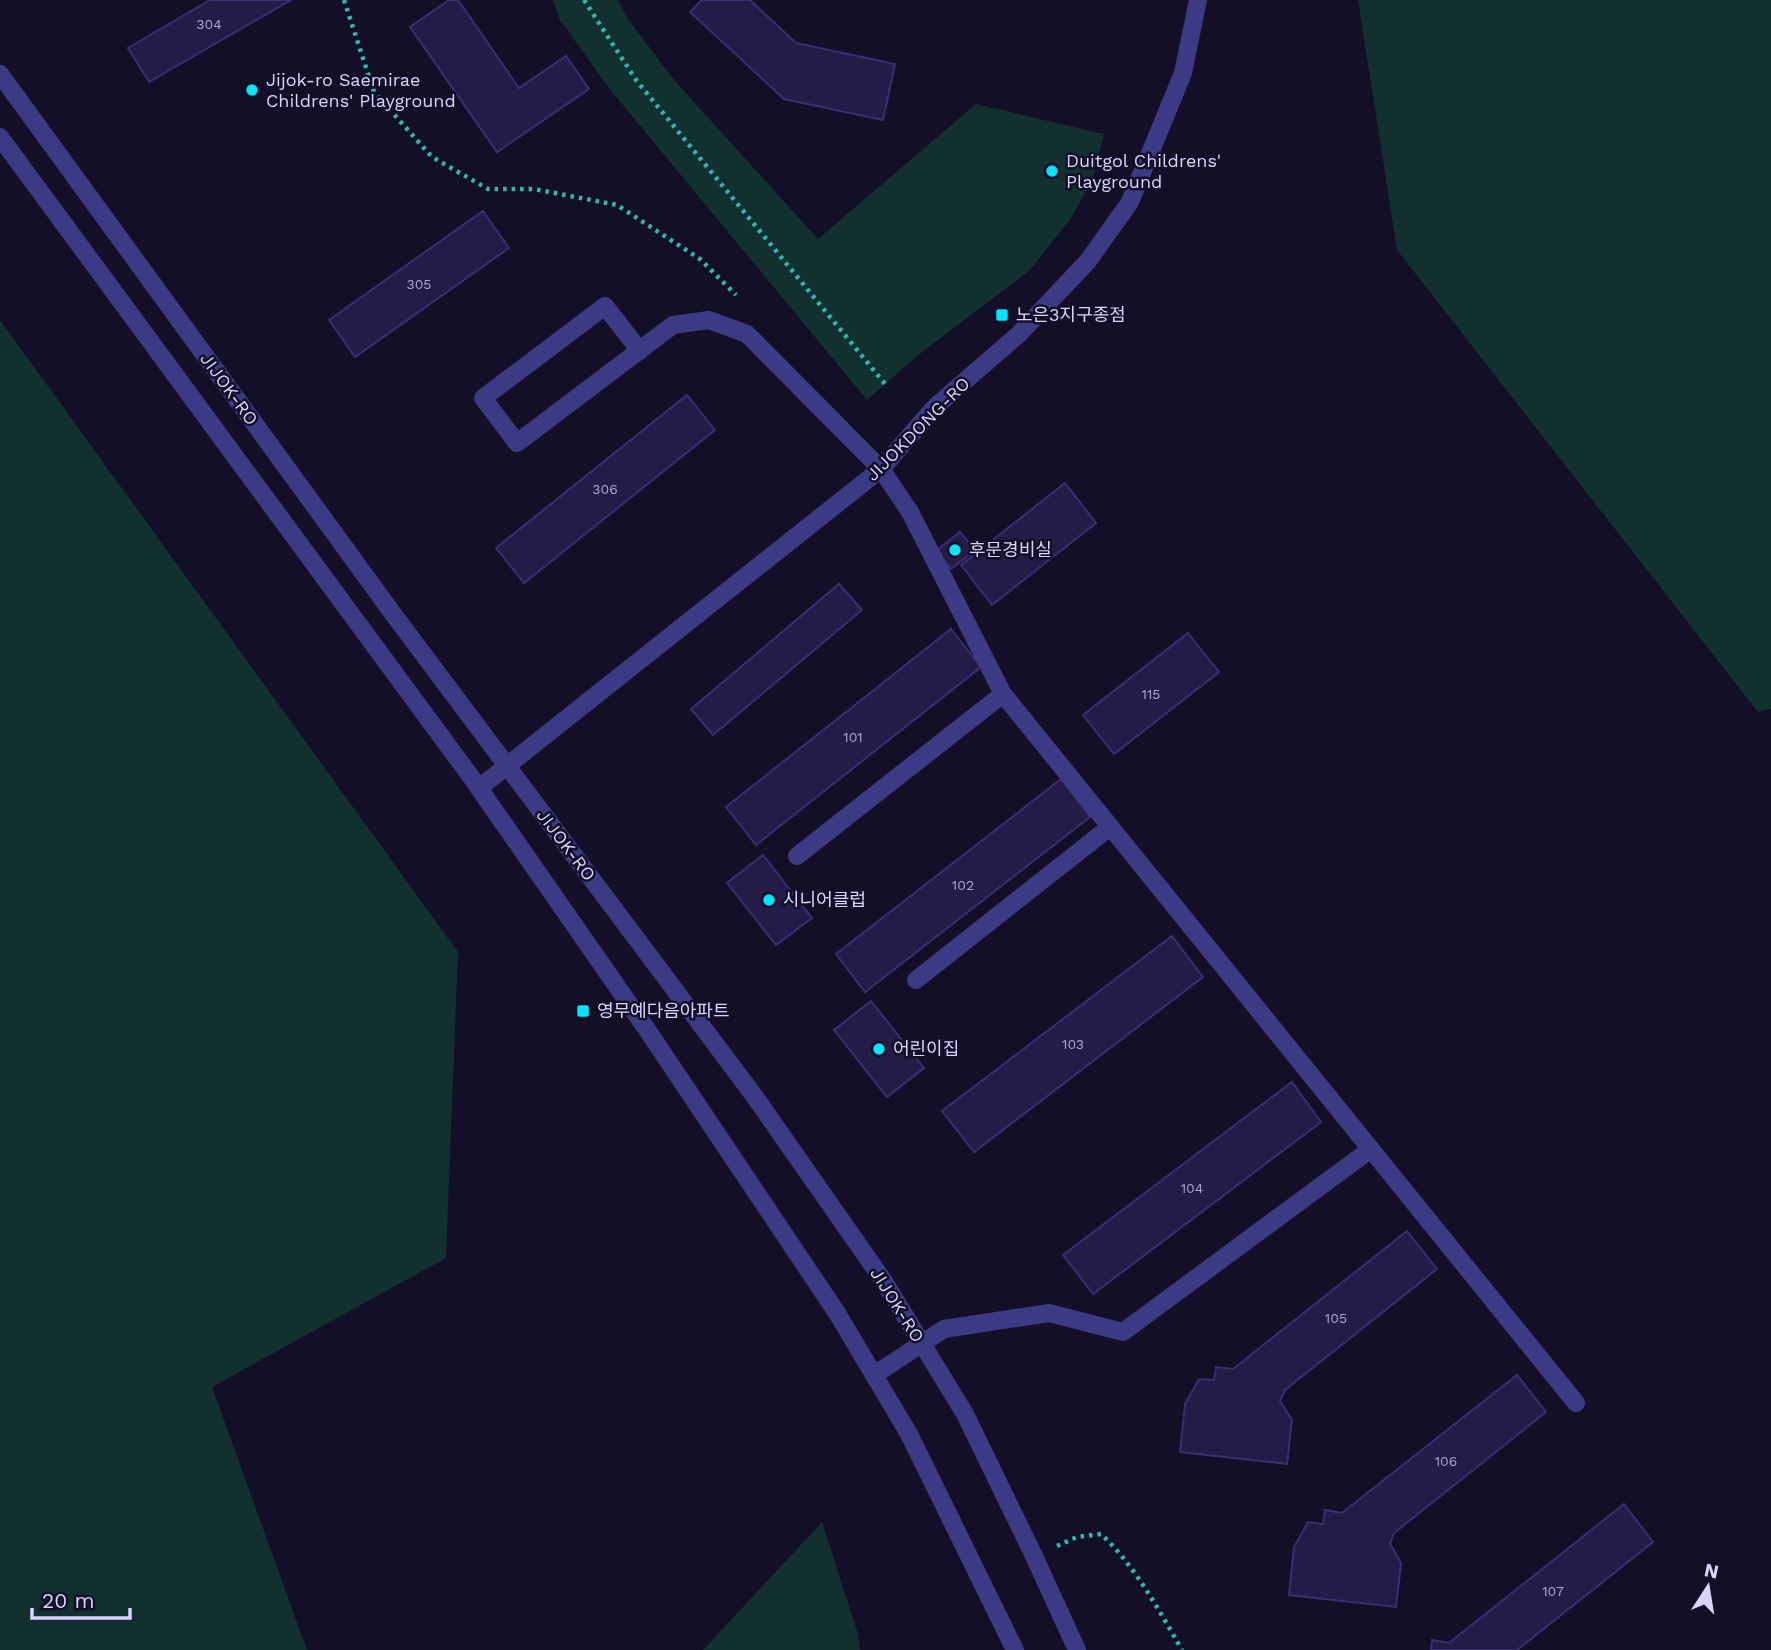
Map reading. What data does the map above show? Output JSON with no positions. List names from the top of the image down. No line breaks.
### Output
{"streets":{"street":["JIJOK-RO","JIJOKDONG-RO"]},"crossings":[["JIJOK-RO","JIJOKDONG-RO"]],"places":{"other":["Jijok-ro Saemirae Childrens' Playground","Duitgol Childrens' Playground","후문경비실","시니어클럽","어린이집"],"transit":["노은3지구종점","영무예다음아파트"]},"house_numbers":["304","305","306","115","101","102","103","104","105","106","107"],"scale_bar":"20 m","north":"top"}
